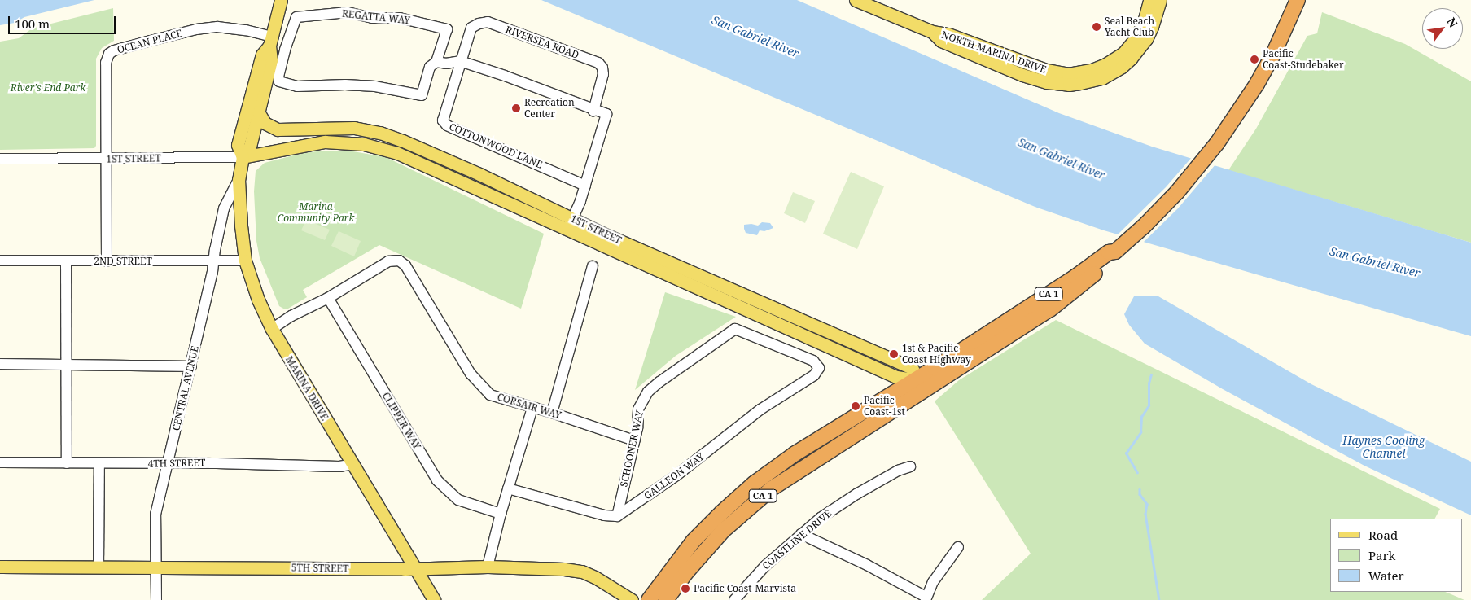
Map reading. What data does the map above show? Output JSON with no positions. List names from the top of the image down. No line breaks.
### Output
{"streets":{"highway":["CA 1"],"main road":["NORTH MARINA DRIVE","1ST STREET","MARINA DRIVE","5TH STREET"],"street":["REGATTA WAY","OCEAN PLACE","RIVERSEA ROAD","COTTONWOOD LANE","2ND STREET","CENTRAL AVENUE","CORSAIR WAY","CLIPPER WAY","SCHOONER WAY","4TH STREET","GALLEON WAY","COASTLINE DRIVE"]},"crossings":[["OCEAN PLACE","1ST STREET"],["OCEAN PLACE","MARINA DRIVE"],["RIVERSEA ROAD","COTTONWOOD LANE"],["1ST STREET","CA 1"],["1ST STREET","MARINA DRIVE"],["2ND STREET","CENTRAL AVENUE"],["2ND STREET","MARINA DRIVE"],["CENTRAL AVENUE","MARINA DRIVE"],["CENTRAL AVENUE","4TH STREET"],["CENTRAL AVENUE","5TH STREET"],["MARINA DRIVE","4TH STREET"],["MARINA DRIVE","5TH STREET"],["CORSAIR WAY","CLIPPER WAY"],["CORSAIR WAY","SCHOONER WAY"],["SCHOONER WAY","GALLEON WAY"]],"water":["San Gabriel River","Haynes Cooling Channel"],"parks":["River's End Park","Marina Community Park"],"places":["Seal Beach Yacht Club","Pacific Coast-Studebaker","Recreation Center","1st & Pacific Coast Highway","Pacific Coast-1st","Pacific Coast-Marvista"],"legend":["Road","Park","Water"],"scale_bar":"100 m","north":"top right"}
